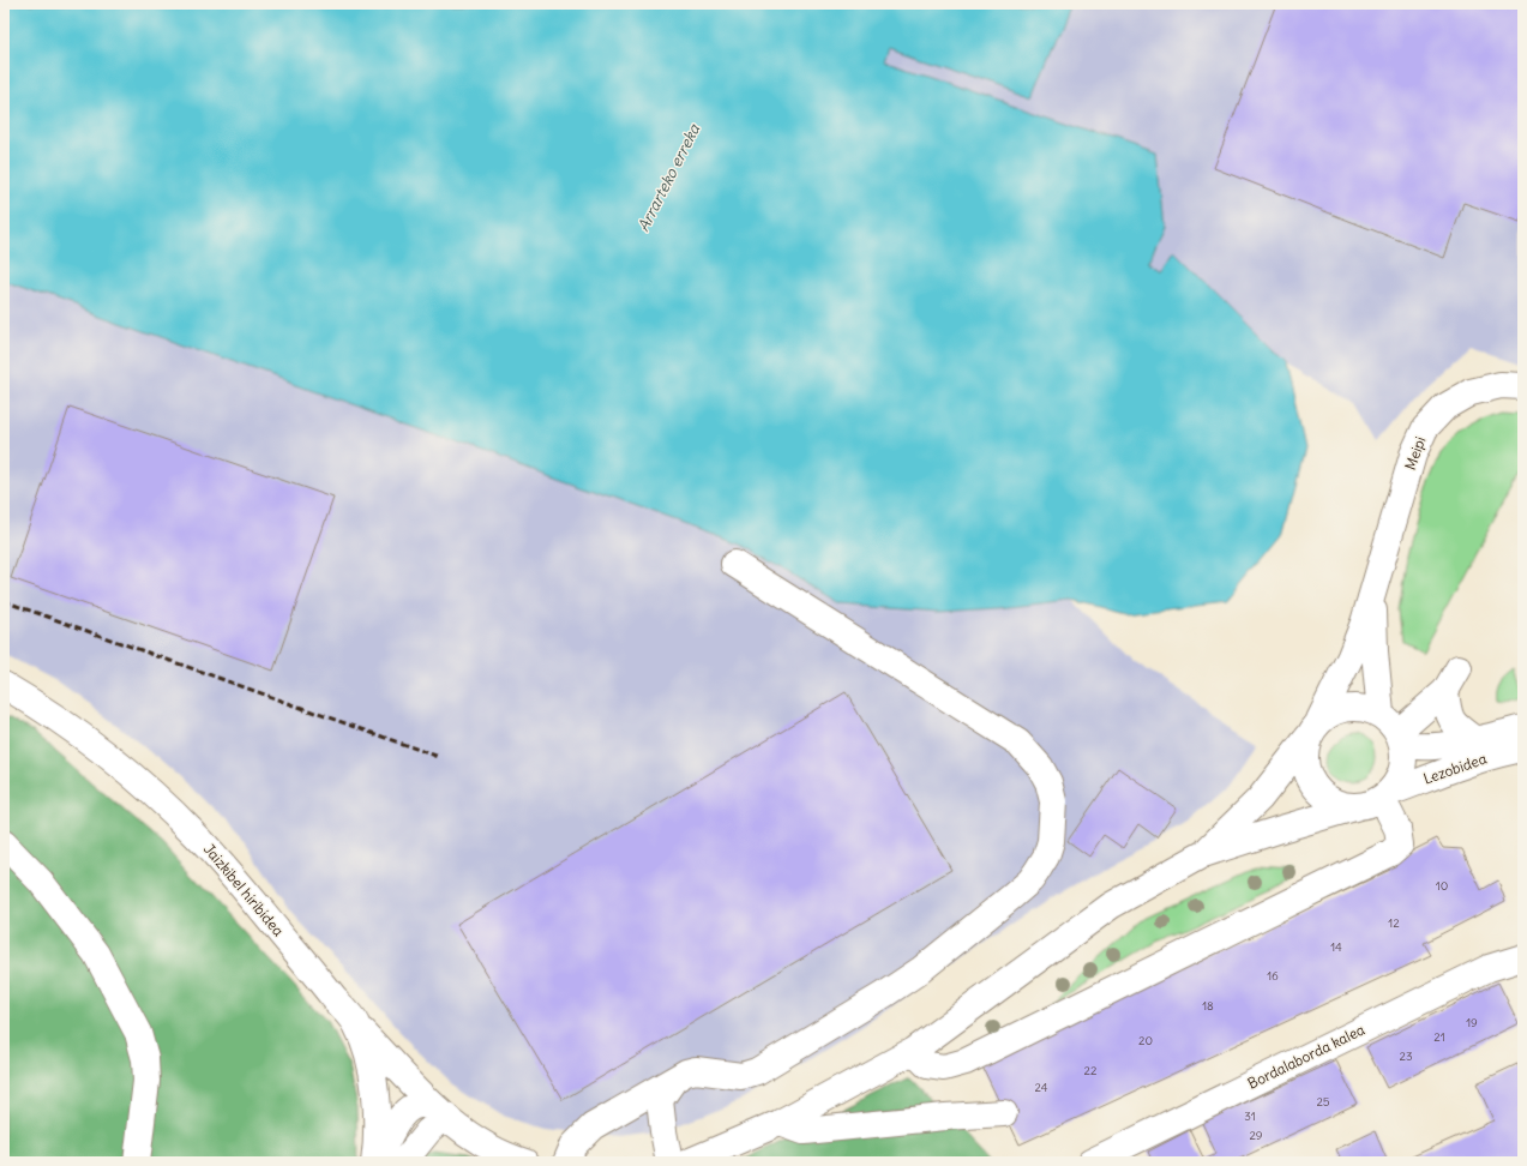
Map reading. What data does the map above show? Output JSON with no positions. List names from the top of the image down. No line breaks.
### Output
{"streets":{"street":["Meipi","Lezobidea","Jaizkibel hiribidea","Bordalaborda kalea"]},"crossings":[["Meipi","Lezobidea"]],"water":["Arrarteko erreka"],"house_numbers":["10","12","14","16","18","19","21","20","23","22","24","25","31","29"]}
